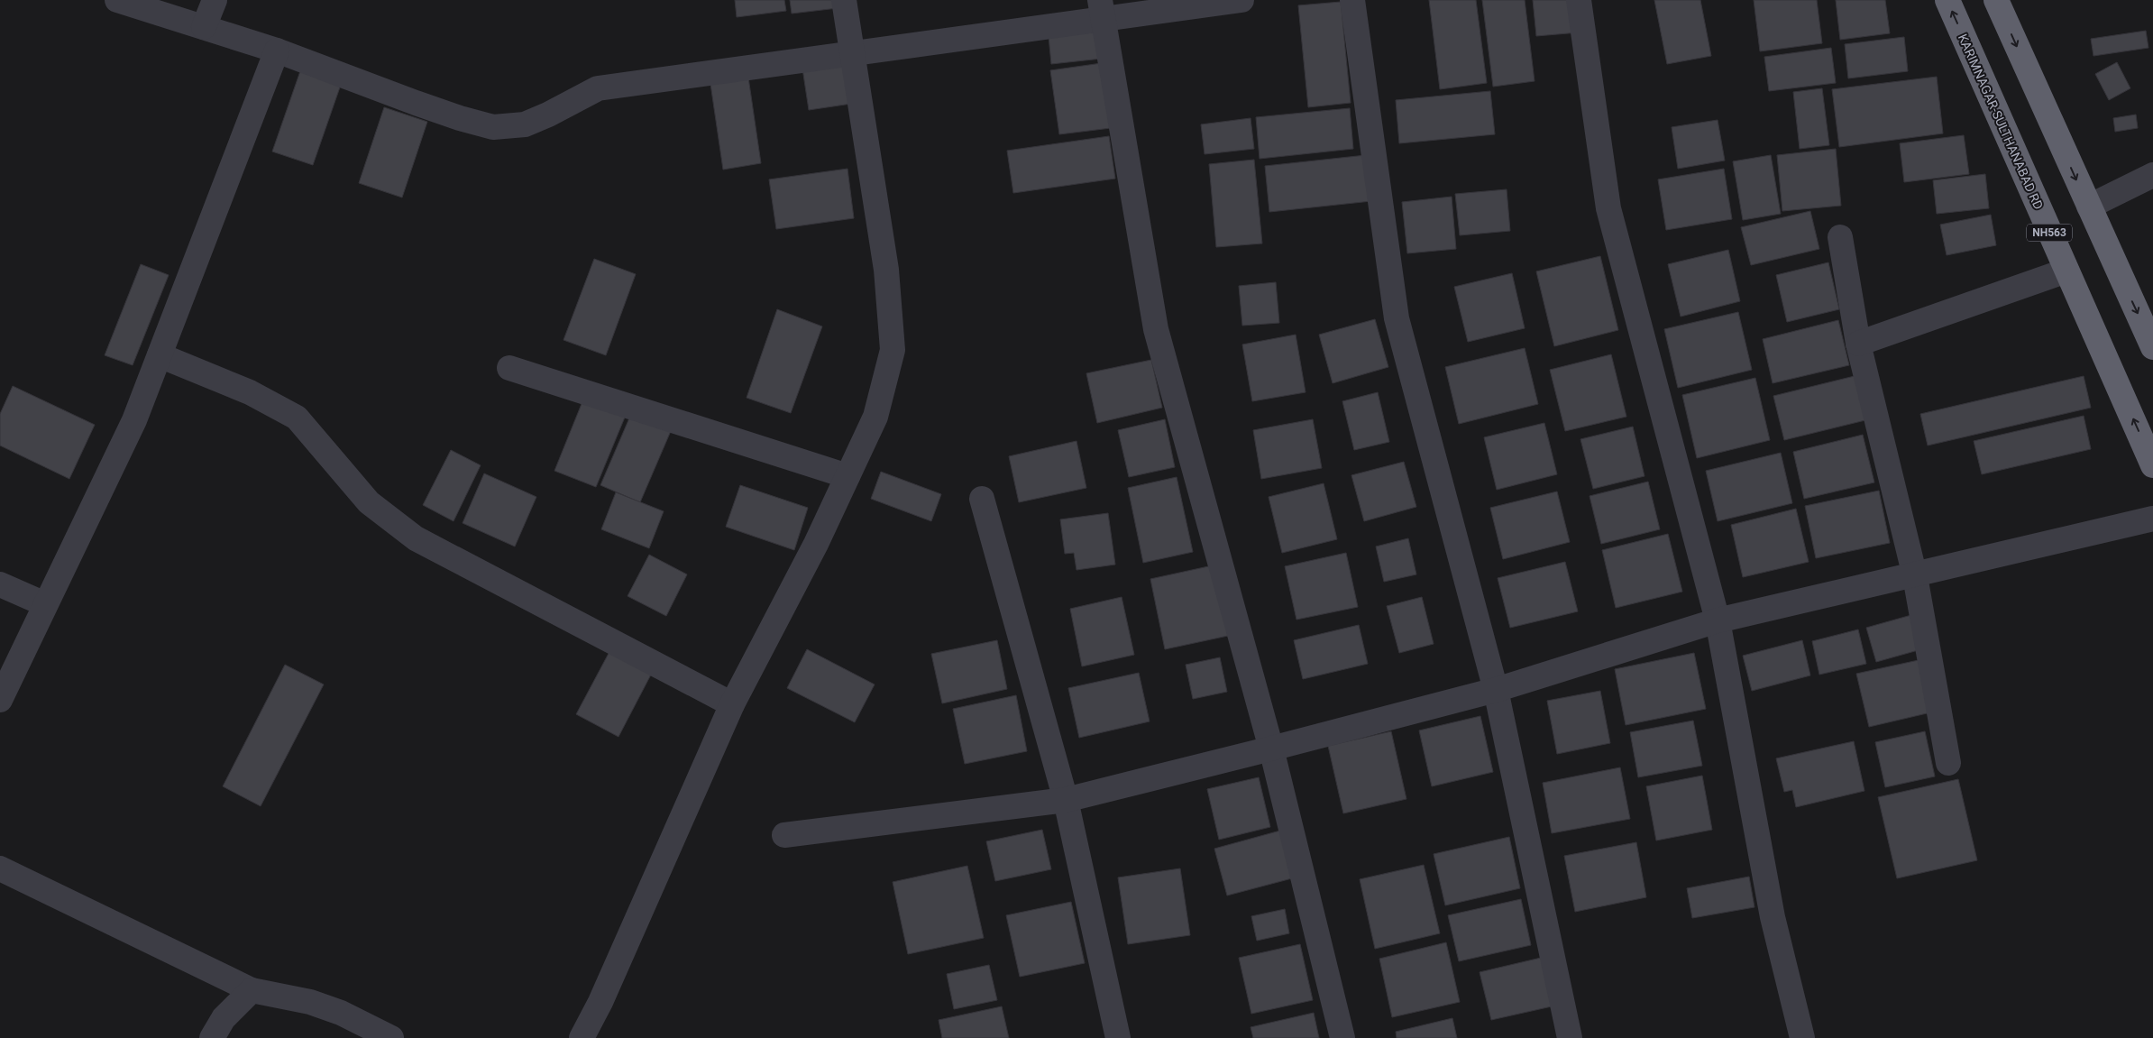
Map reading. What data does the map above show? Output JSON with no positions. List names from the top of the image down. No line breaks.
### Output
{"streets":{"highway":["KARIMNAGAR-SULTHANABAD RD","NH563"]}}
